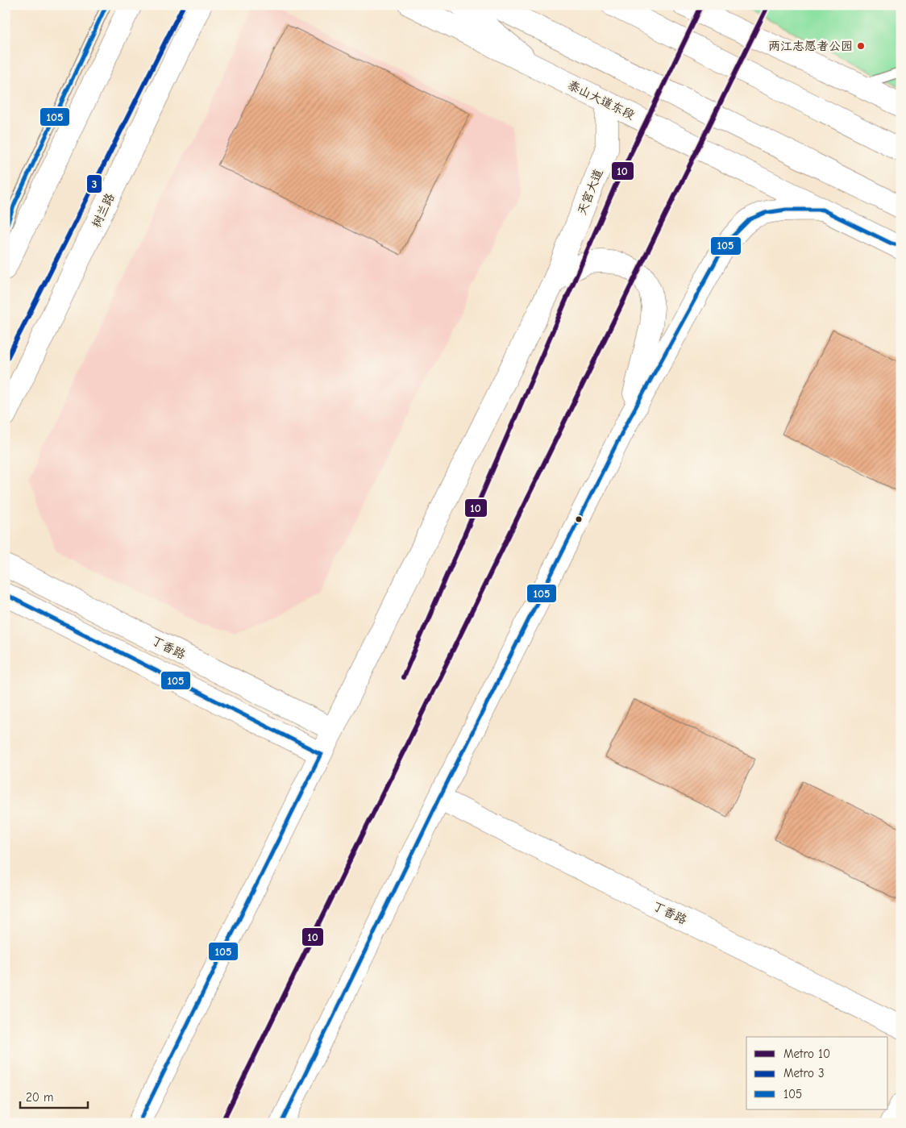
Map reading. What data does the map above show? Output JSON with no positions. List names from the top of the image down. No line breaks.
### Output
{"streets":{"main road":["泰山大道东段","天宫大道","树兰路","丁香路"]},"crossings":[["泰山大道东段","天宫大道"],["天宫大道","丁香路"]],"places":["两江志愿者公园"],"lines":["metro line 10","metro line 3","transit line 105"],"legend":["Metro 10","Metro 3","105"],"scale_bar":"20 m"}
